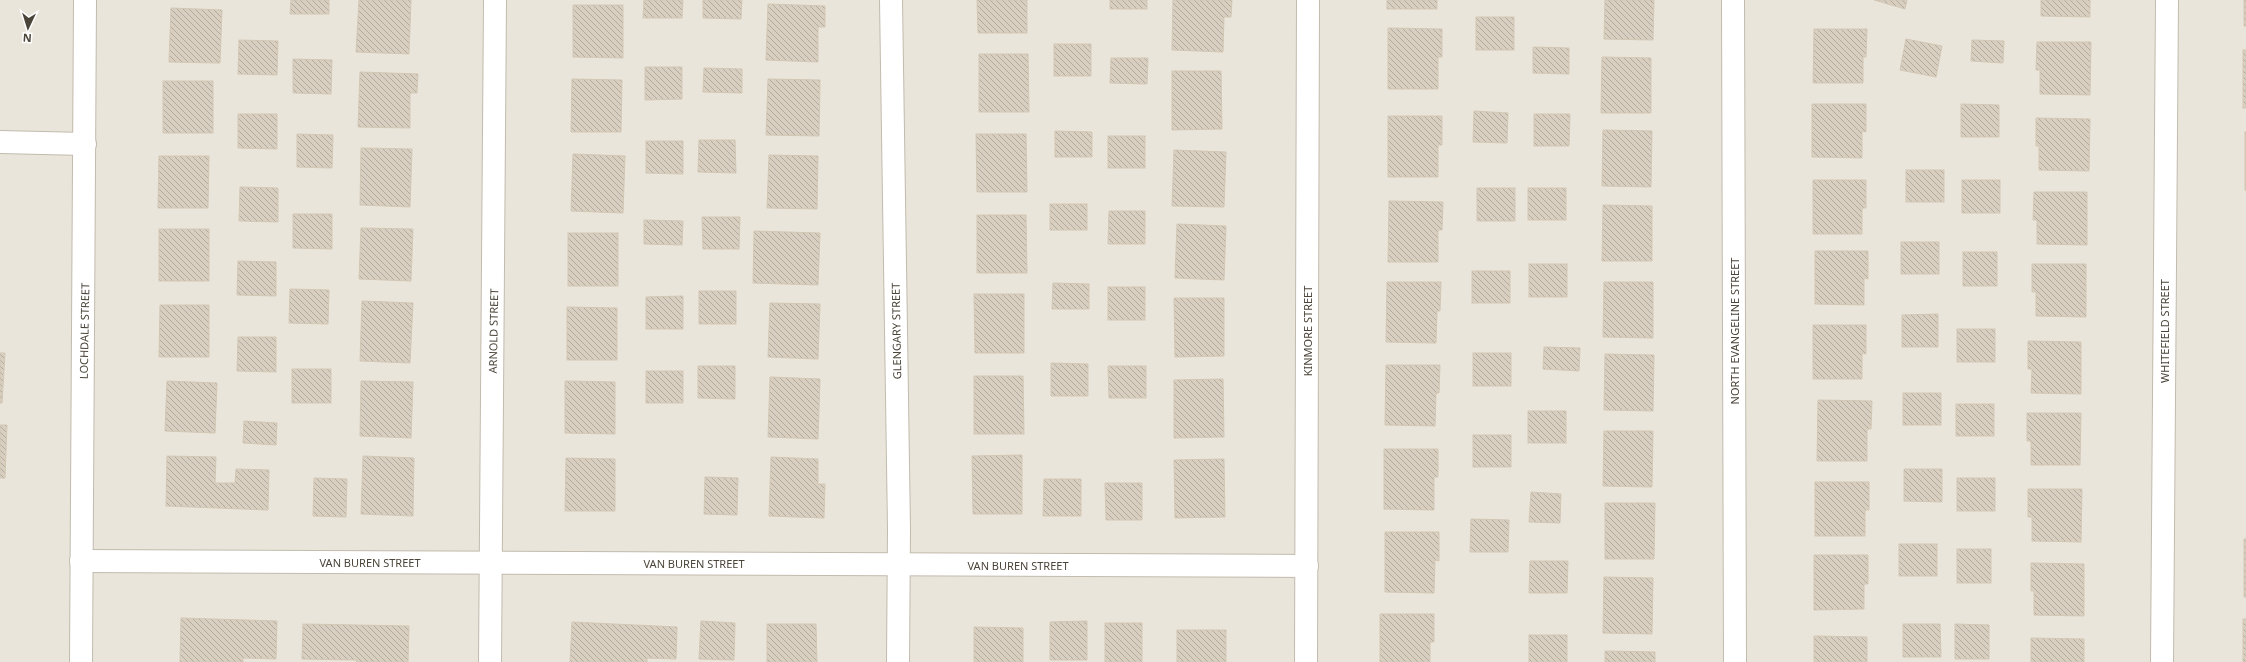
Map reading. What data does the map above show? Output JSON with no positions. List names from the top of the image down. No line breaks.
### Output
{"streets":{"street":["LOCHDALE STREET","ARNOLD STREET","GLENGARY STREET","KINMORE STREET","NORTH EVANGELINE STREET","WHITEFIELD STREET","VAN BUREN STREET"]},"crossings":[["LOCHDALE STREET","VAN BUREN STREET"],["ARNOLD STREET","VAN BUREN STREET"],["GLENGARY STREET","VAN BUREN STREET"],["KINMORE STREET","VAN BUREN STREET"]],"north":"bottom"}
